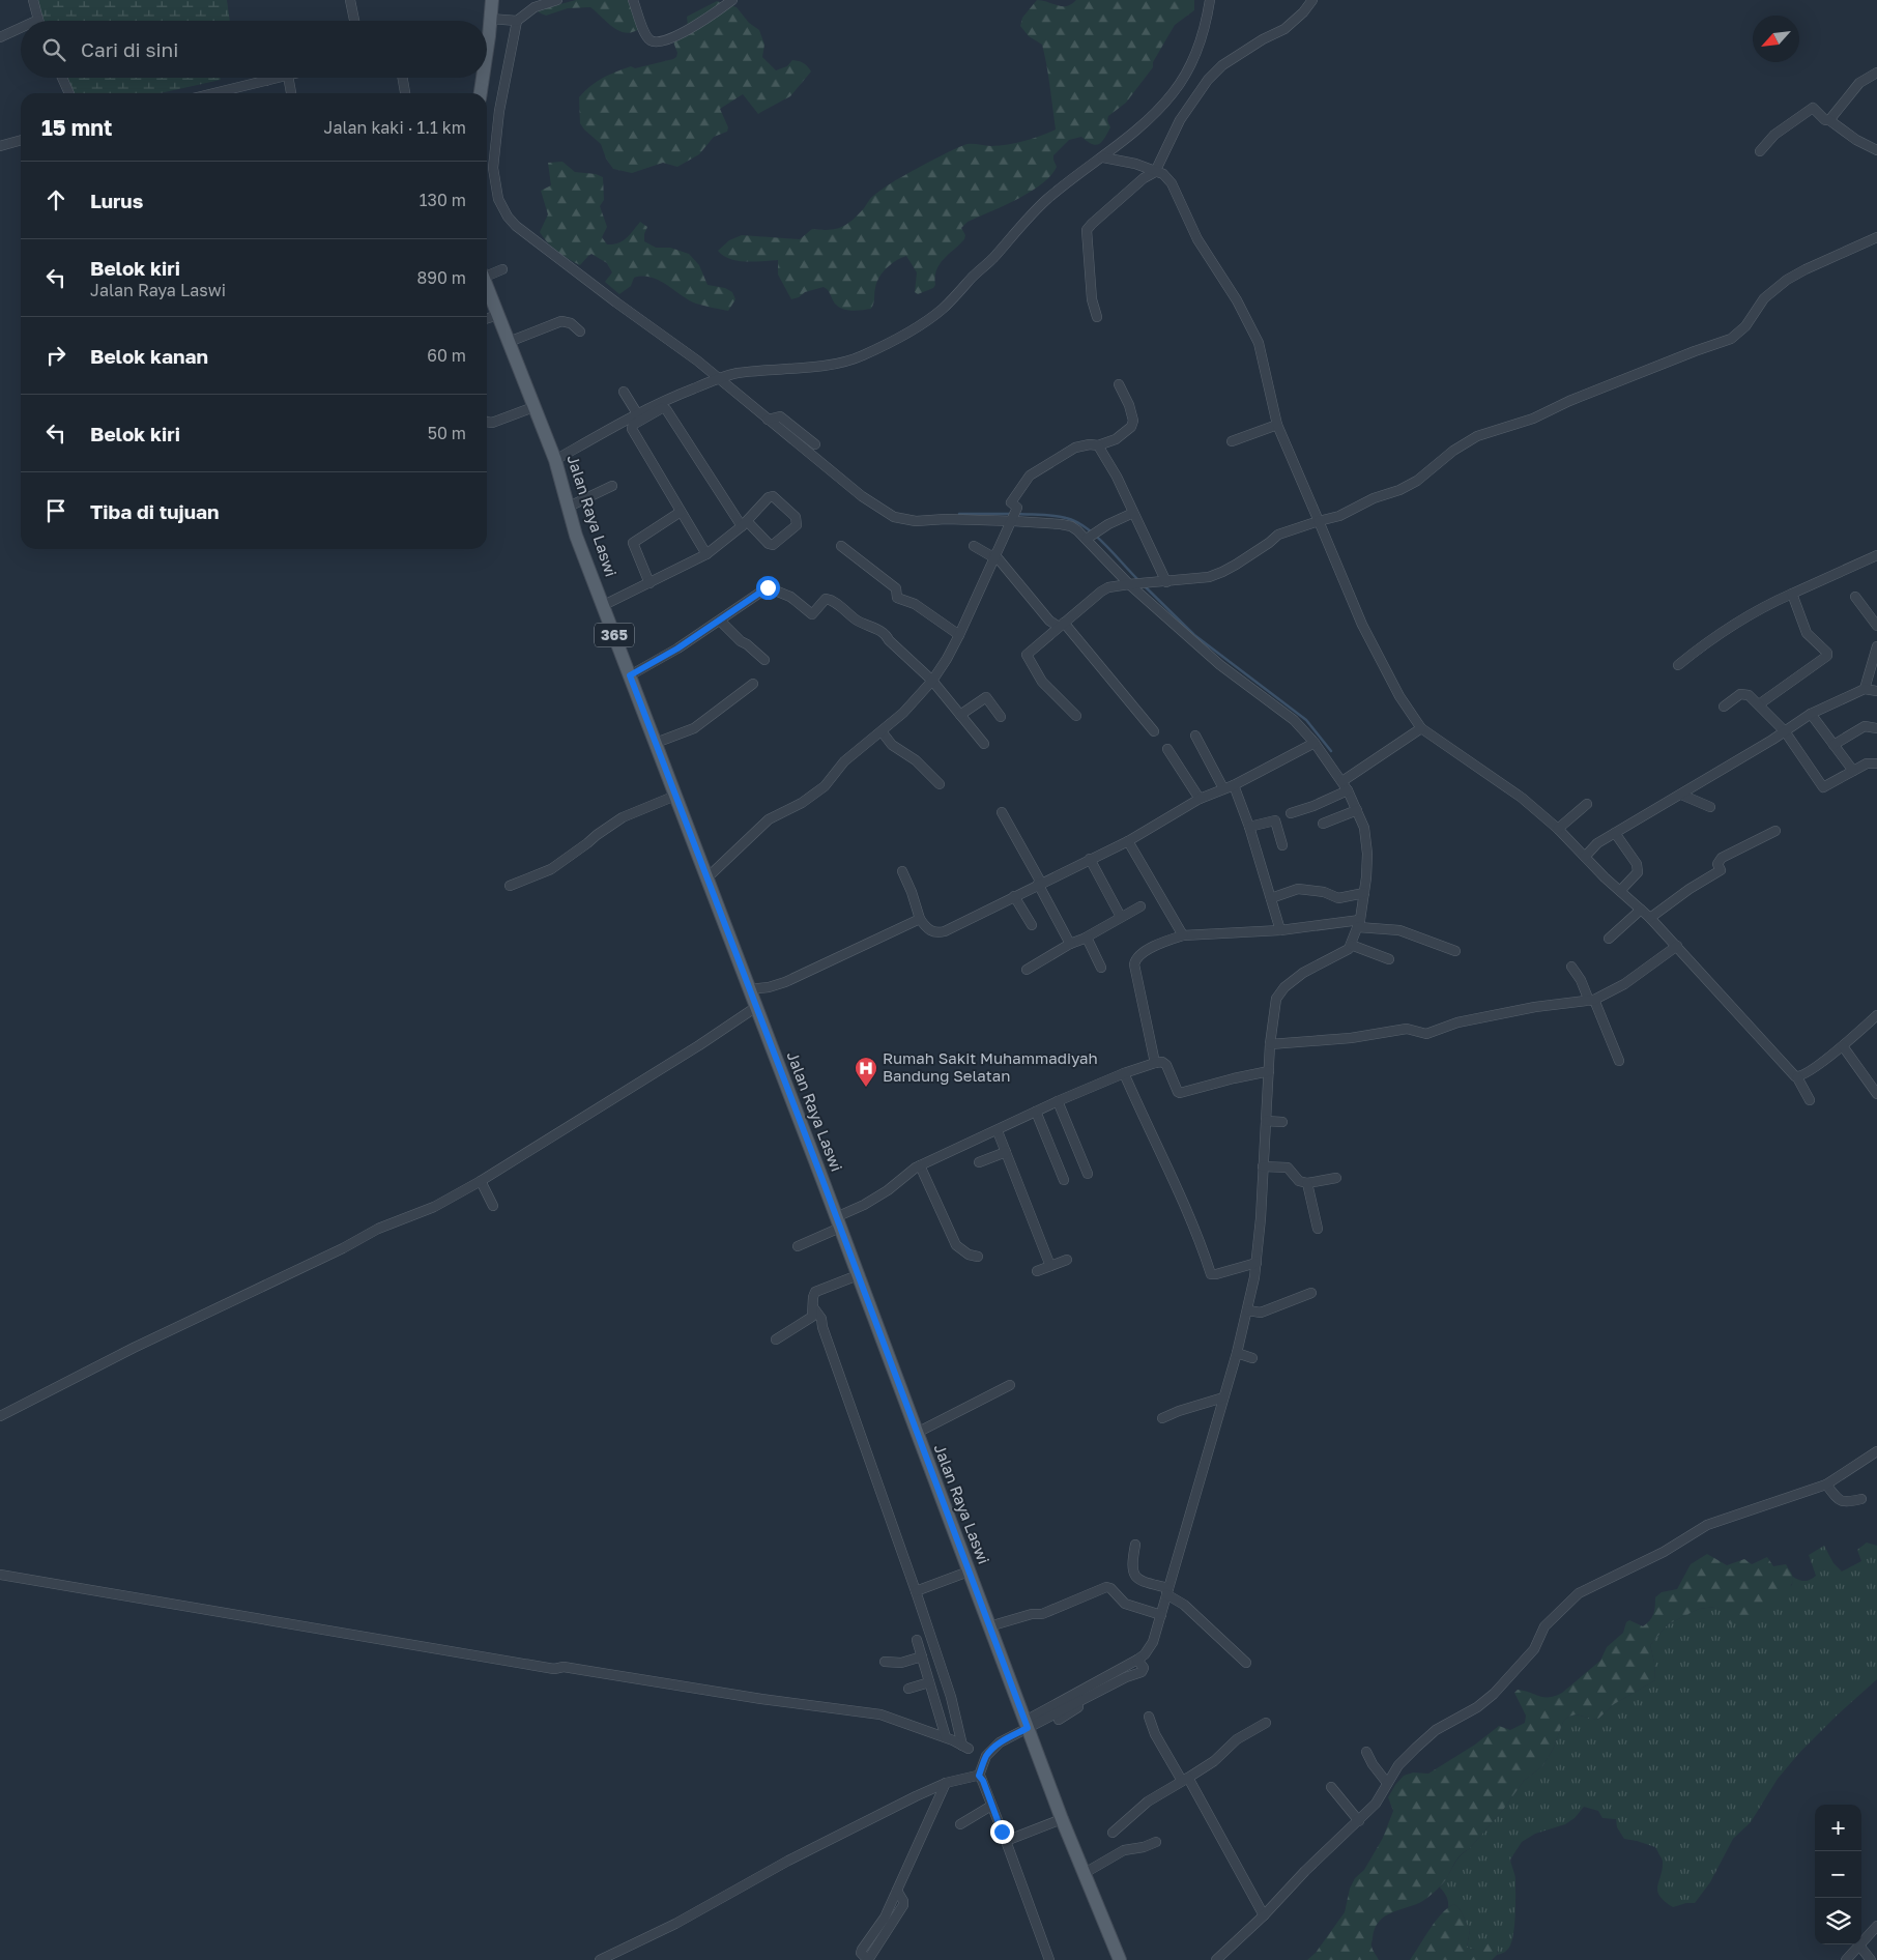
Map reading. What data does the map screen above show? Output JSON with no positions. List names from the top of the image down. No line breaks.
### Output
{"streets":{"main road":["Jalan Raya Laswi","365"]},"places":{"hospital":["Rumah Sakit Muhammadiyah Bandung Selatan"]},"north":"bottom left","page":{"search":"Cari di sini","heading":["15 mnt","Jalan kaki · 1.1 km"],"list":[["Lurus","130 m"],["Belok kiri","Jalan Raya Laswi","890 m"],["Belok kanan","60 m"],["Belok kiri","50 m"],"Tiba di tujuan"],"map_buttons":["+","−"]}}
